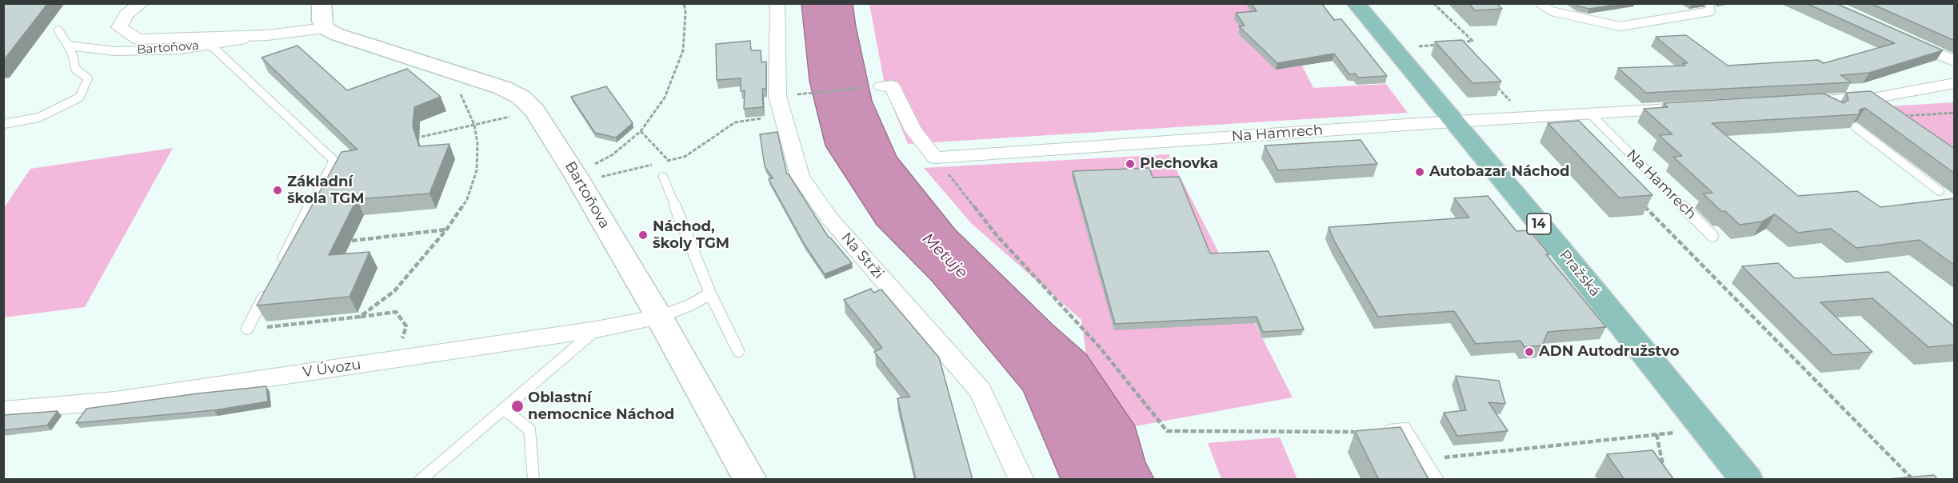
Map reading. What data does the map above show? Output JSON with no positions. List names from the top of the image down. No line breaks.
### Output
{"streets":{"main road":["14","Pražská"],"street":["Bartoňova","Na Hamrech","Na Strži","V Úvozu"]},"crossings":[["Bartoňova","V Úvozu"],["Na Hamrech","Pražská"]],"water":["Metuje"],"places":["Plechovka","Autobazar Náchod","Základní škola TGM","Náchod, školy TGM","ADN Autodružstvo","Oblastní nemocnice Náchod"]}
